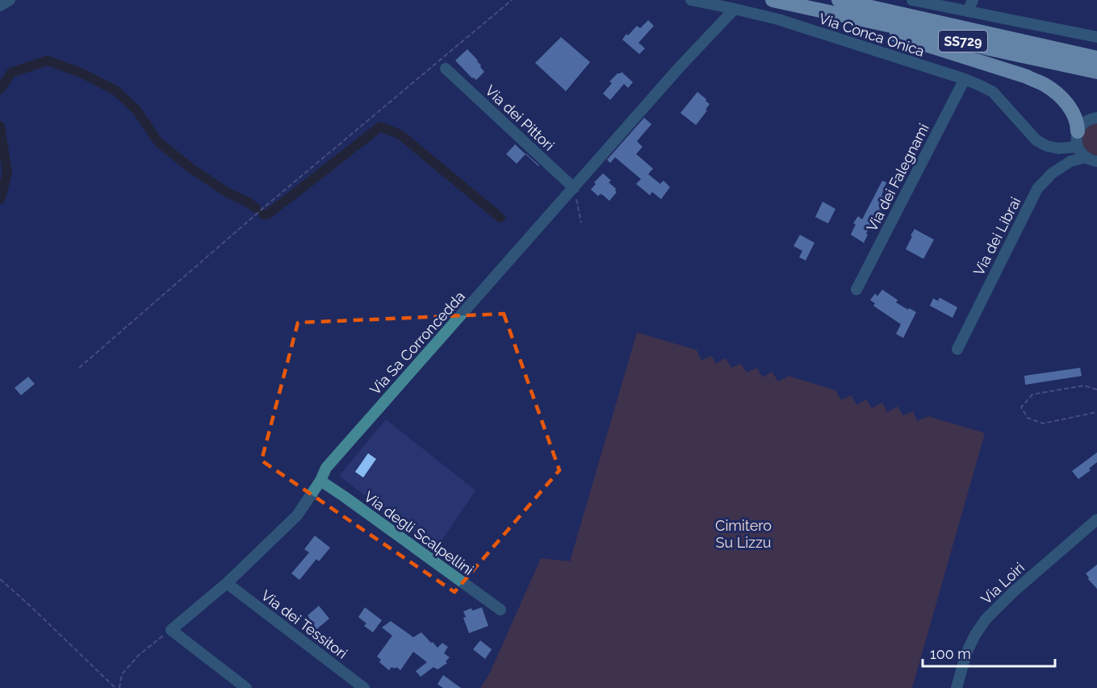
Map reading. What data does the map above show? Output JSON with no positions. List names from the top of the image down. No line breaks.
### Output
{"streets":{"highway":["SS729"],"street":["Via Conca Onica","Via dei Pittori","Via dei Falegnami","Via dei Librai","Via Sa Corroncedda","Via degli Scalpellini","Via Loiri","Via dei Tessitori"]},"crossings":[["Via Conca Onica","Via dei Falegnami"],["Via Conca Onica","Via Sa Corroncedda"],["Via dei Pittori","Via Sa Corroncedda"],["Via Sa Corroncedda","Via degli Scalpellini"],["Via Sa Corroncedda","Via dei Tessitori"]],"parks":["Cimitero Su Lizzu"],"scale_bar":"100 m"}
